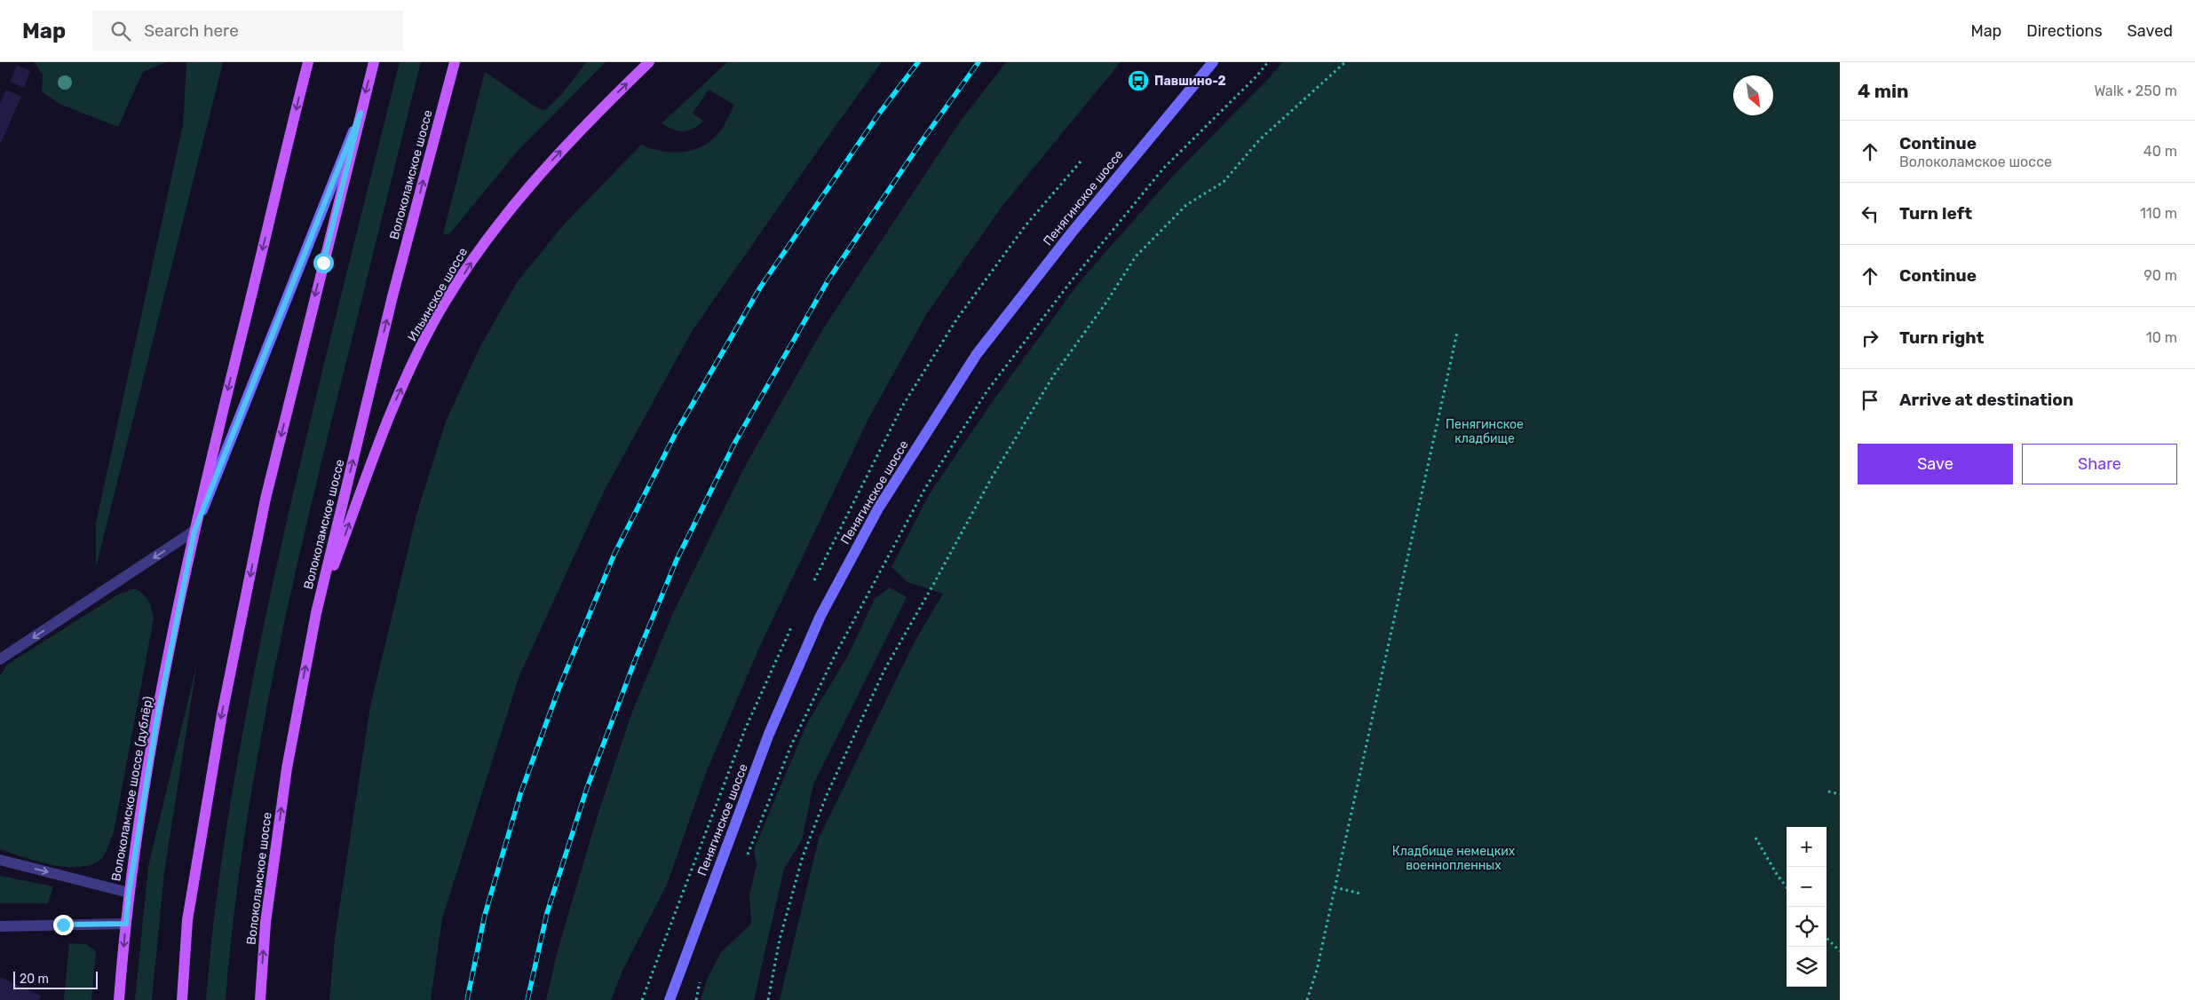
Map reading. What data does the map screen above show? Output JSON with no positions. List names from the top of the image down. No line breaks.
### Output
{"streets":{"main road":["Волоколамское шоссе","Пенягинское шоссе","Ильинское шоссе","Волоколамское шоссе (дублёр)"]},"crossings":[["Волоколамское шоссе","Ильинское шоссе"]],"parks":["Пенягинское кладбище","Кладбище немецких военнопленных"],"places":{"bus stop":["Павшино-2"]},"scale_bar":"20 m","north":"bottom right","page":{"header":"Map","search":"Search here","nav":["Map","Directions","Saved"],"heading":["4 min","Walk · 250 m"],"list":[["Continue","Волоколамское шоссе","40 m"],["Turn left","110 m"],["Continue","90 m"],["Turn right","10 m"],"Arrive at destination"],"buttons":["Save","Share"],"map_buttons":["+","−"],"scale":"20 m"}}
